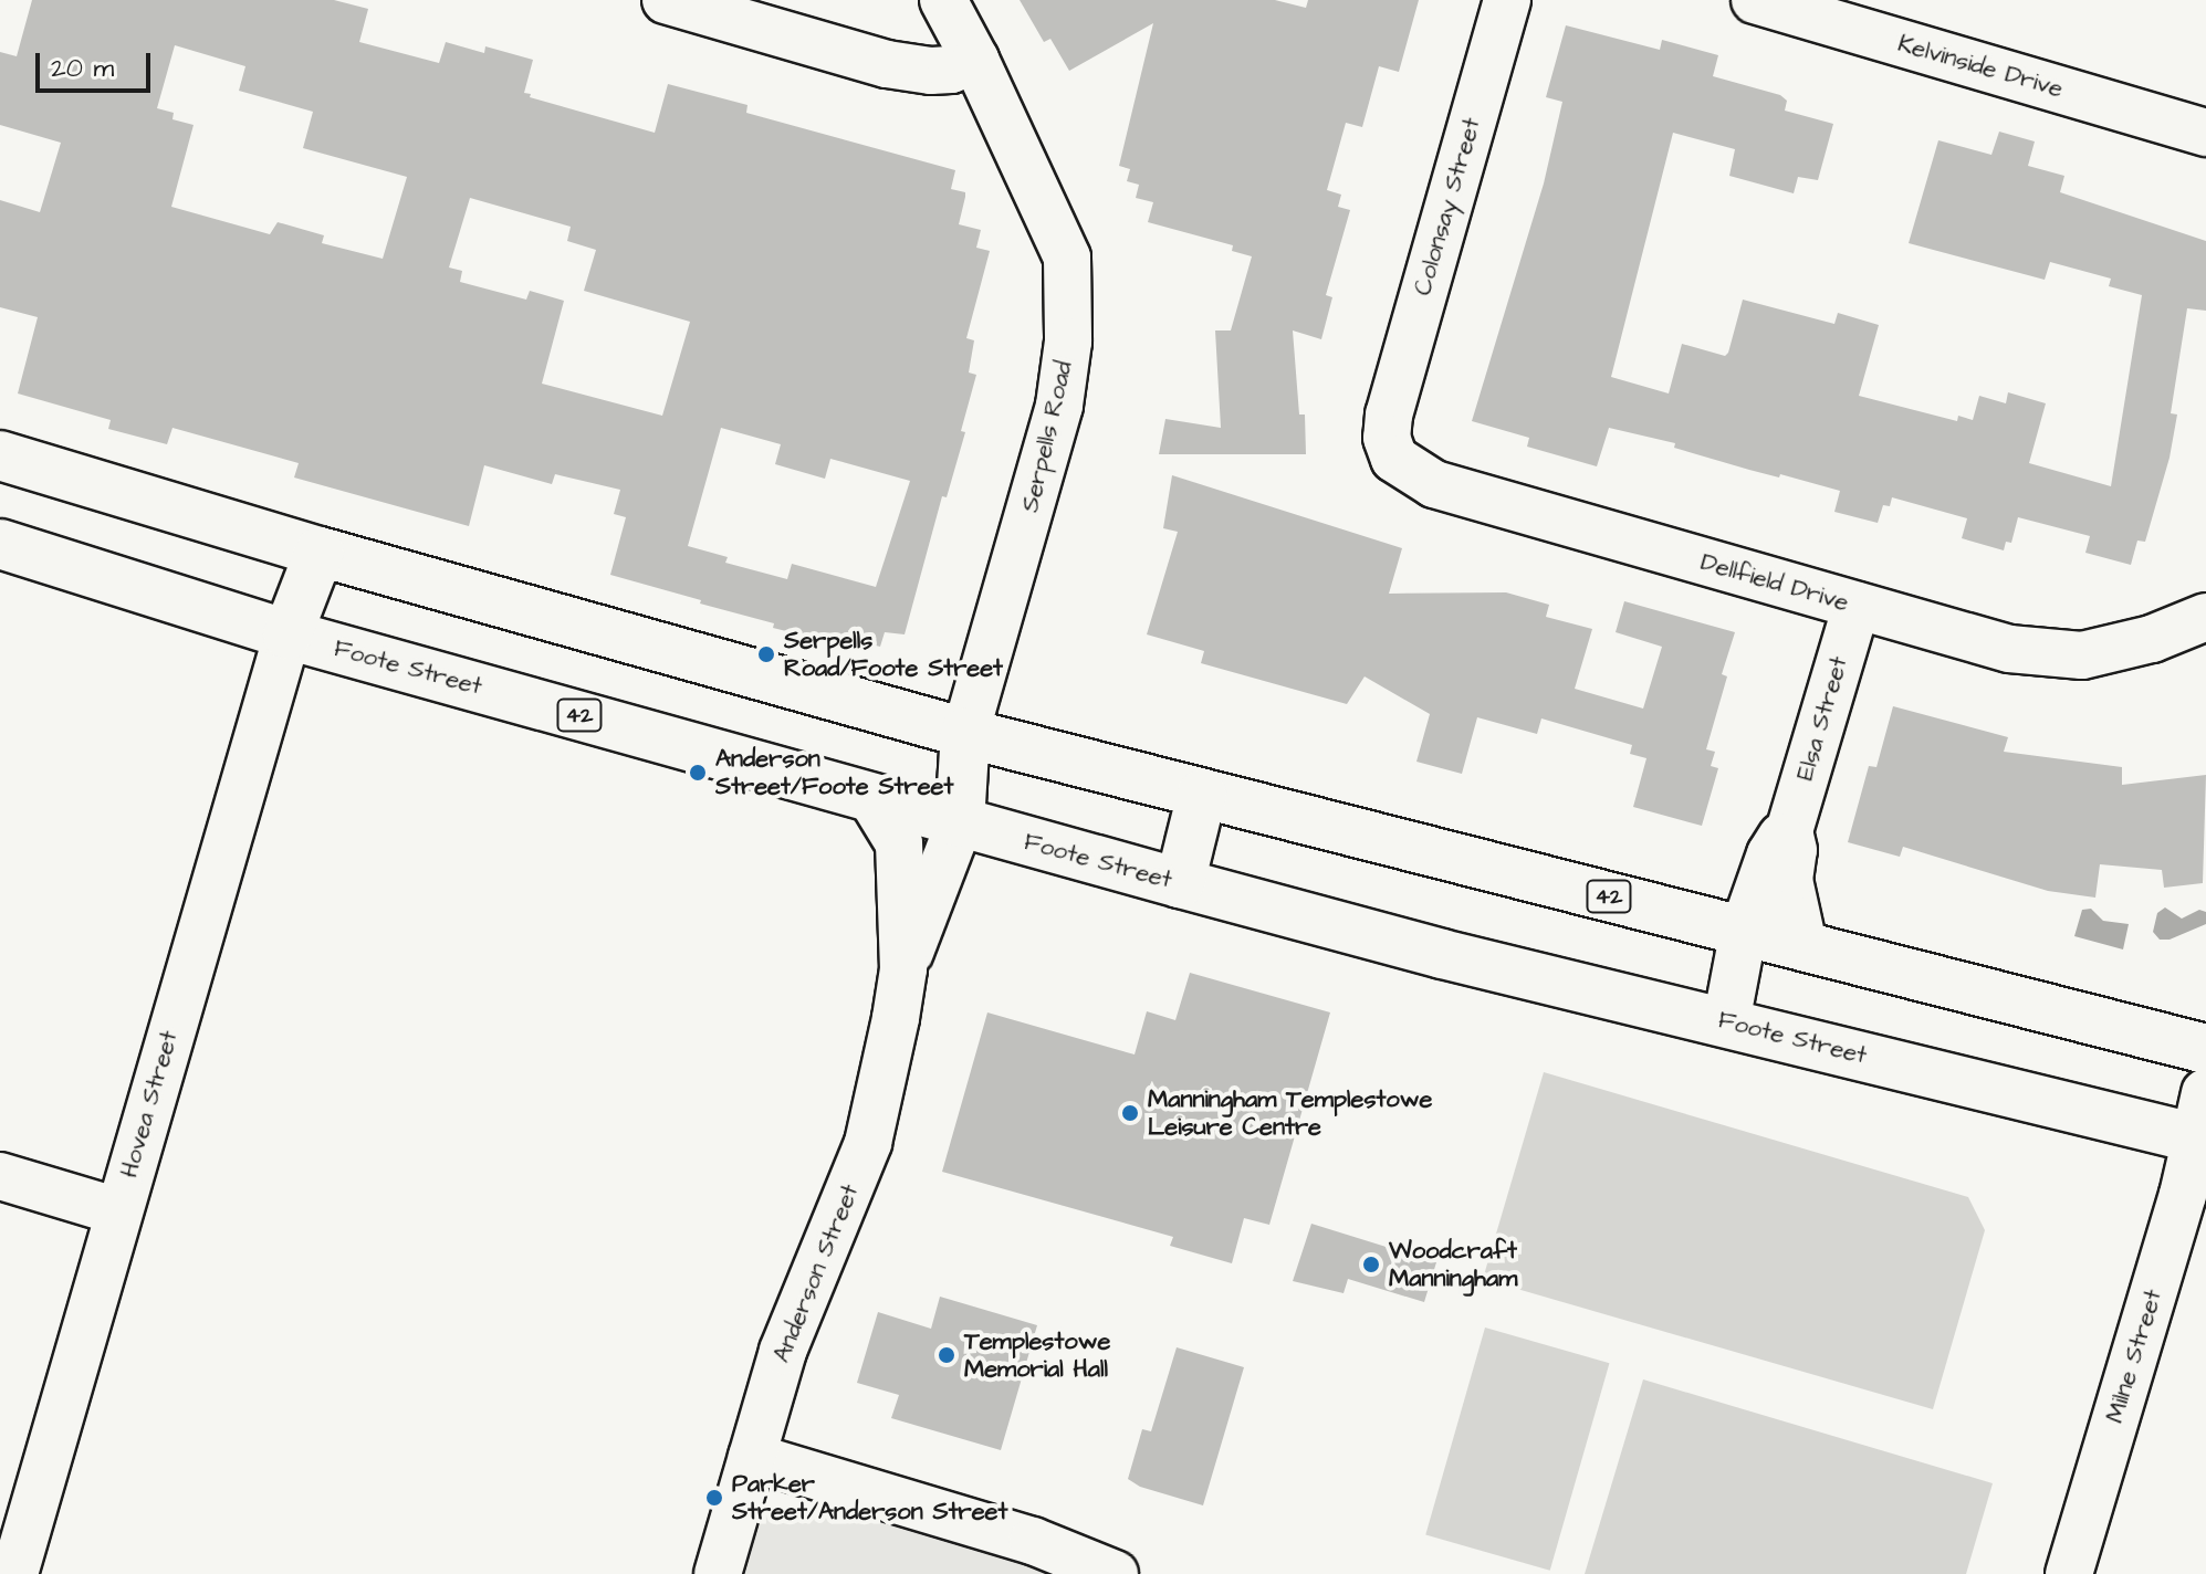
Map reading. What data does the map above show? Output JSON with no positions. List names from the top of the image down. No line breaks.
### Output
{"streets":{"main road":["Foote Street","42"],"street":["Kelvinside Drive","Colonsay Street","Serpells Road","Dellfield Drive","Elsa Street","Hovea Street","Anderson Street","Milne Street"]},"crossings":[["Colonsay Street","Dellfield Drive"],["Serpells Road","42"],["Dellfield Drive","Elsa Street"],["Foote Street","Elsa Street"],["Foote Street","Hovea Street"],["Foote Street","Anderson Street"],["Foote Street","Milne Street"],["42","Elsa Street"]],"places":["Serpells Road/Foote Street","Anderson Street/Foote Street","Manningham Templestowe Leisure Centre","Woodcraft Manningham","Templestowe Memorial Hall","Parker Street/Anderson Street"],"scale_bar":"20 m"}
